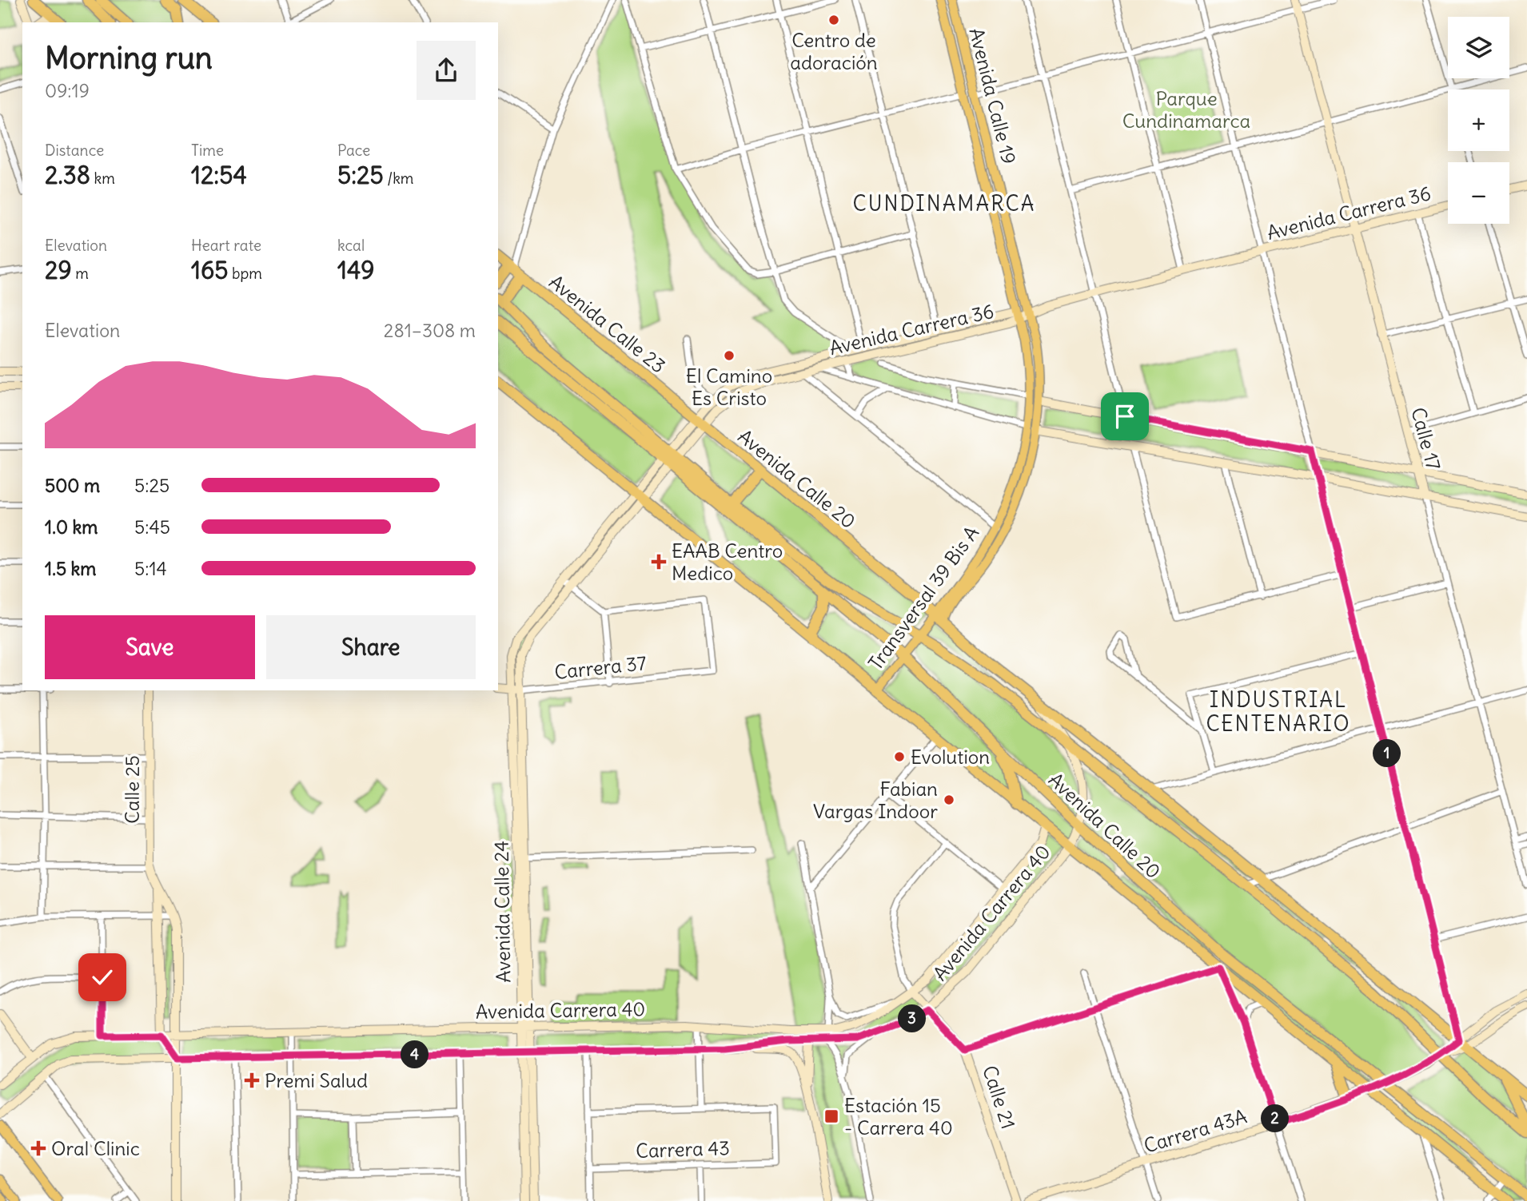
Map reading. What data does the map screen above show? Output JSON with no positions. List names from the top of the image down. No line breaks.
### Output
{"streets":{"highway":["Avenida Calle 23","Avenida Calle 20"],"main road":["Avenida Calle 19","Avenida Carrera 36","Calle 17","Transversal 39 Bis A","Carrera 37","Calle 25","Avenida Calle 24","Avenida Carrera 40","Calle 21","Carrera 43A"],"street":["Carrera 43"]},"crossings":[["Avenida Calle 19","Avenida Carrera 36"],["Avenida Calle 19","Transversal 39 Bis A"],["Avenida Carrera 36","Avenida Calle 23"],["Avenida Carrera 36","Calle 17"],["Avenida Carrera 36","Avenida Calle 20"],["Avenida Carrera 36","Carrera 37"],["Avenida Carrera 36","Avenida Calle 24"],["Avenida Calle 23","Avenida Calle 20"],["Avenida Calle 20","Transversal 39 Bis A"],["Avenida Calle 20","Avenida Carrera 40"],["Avenida Calle 20","Carrera 43A"],["Carrera 37","Avenida Calle 24"],["Calle 25","Avenida Carrera 40"],["Avenida Calle 24","Avenida Carrera 40"],["Avenida Carrera 40","Calle 21"]],"districts":["CUNDINAMARCA","INDUSTRIAL CENTENARIO"],"parks":["Parque Cundinamarca"],"places":{"other":["Centro de adoración","El Camino Es Cristo","Evolution","Fabian Vargas Indoor"],"health":["EAAB Centro Medico","Premi Salud","Oral Clinic"],"transit":["Estación 15 - Carrera 40"]},"page":{"map_buttons":["+","−"],"heading":["Morning run","09:19"],"stats":[["Distance","2.38 km"],["Time","12:54"],["Pace","5:25 /km"],["Elevation","29 m"],["Heart rate","165 bpm"],["kcal","149"]],"chart":["Elevation","281–308 m"],"list":[{"name":"500 m","note":"5:25"},{"name":"1.0 km","note":"5:45"},{"name":"1.5 km","note":"5:14"}],"buttons":["Save","Share"],"pins":["1","3","4","2"]}}
